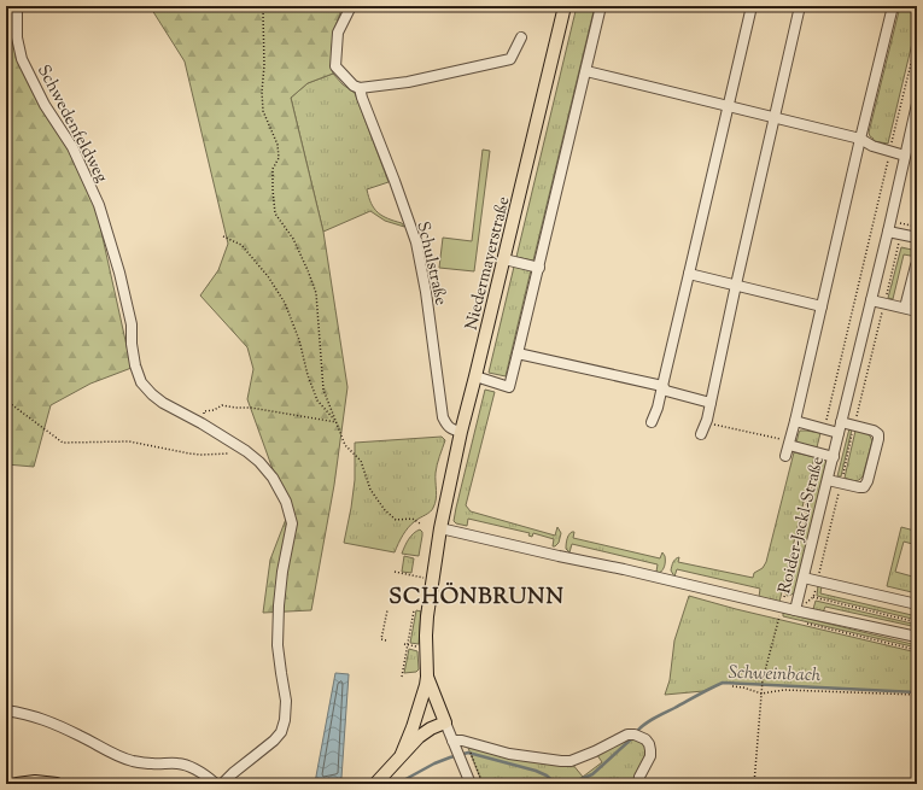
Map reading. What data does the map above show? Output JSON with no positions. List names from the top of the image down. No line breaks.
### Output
{"streets":{"main road":["Niedermayerstraße"],"street":["Schwedenfeldweg","Schulstraße","Roider-Jackl-Straße"]},"crossings":[["Schulstraße","Niedermayerstraße"],["Niedermayerstraße","Roider-Jackl-Straße"]],"districts":["SCHÖNBRUNN"],"water":["Schweinbach"]}
